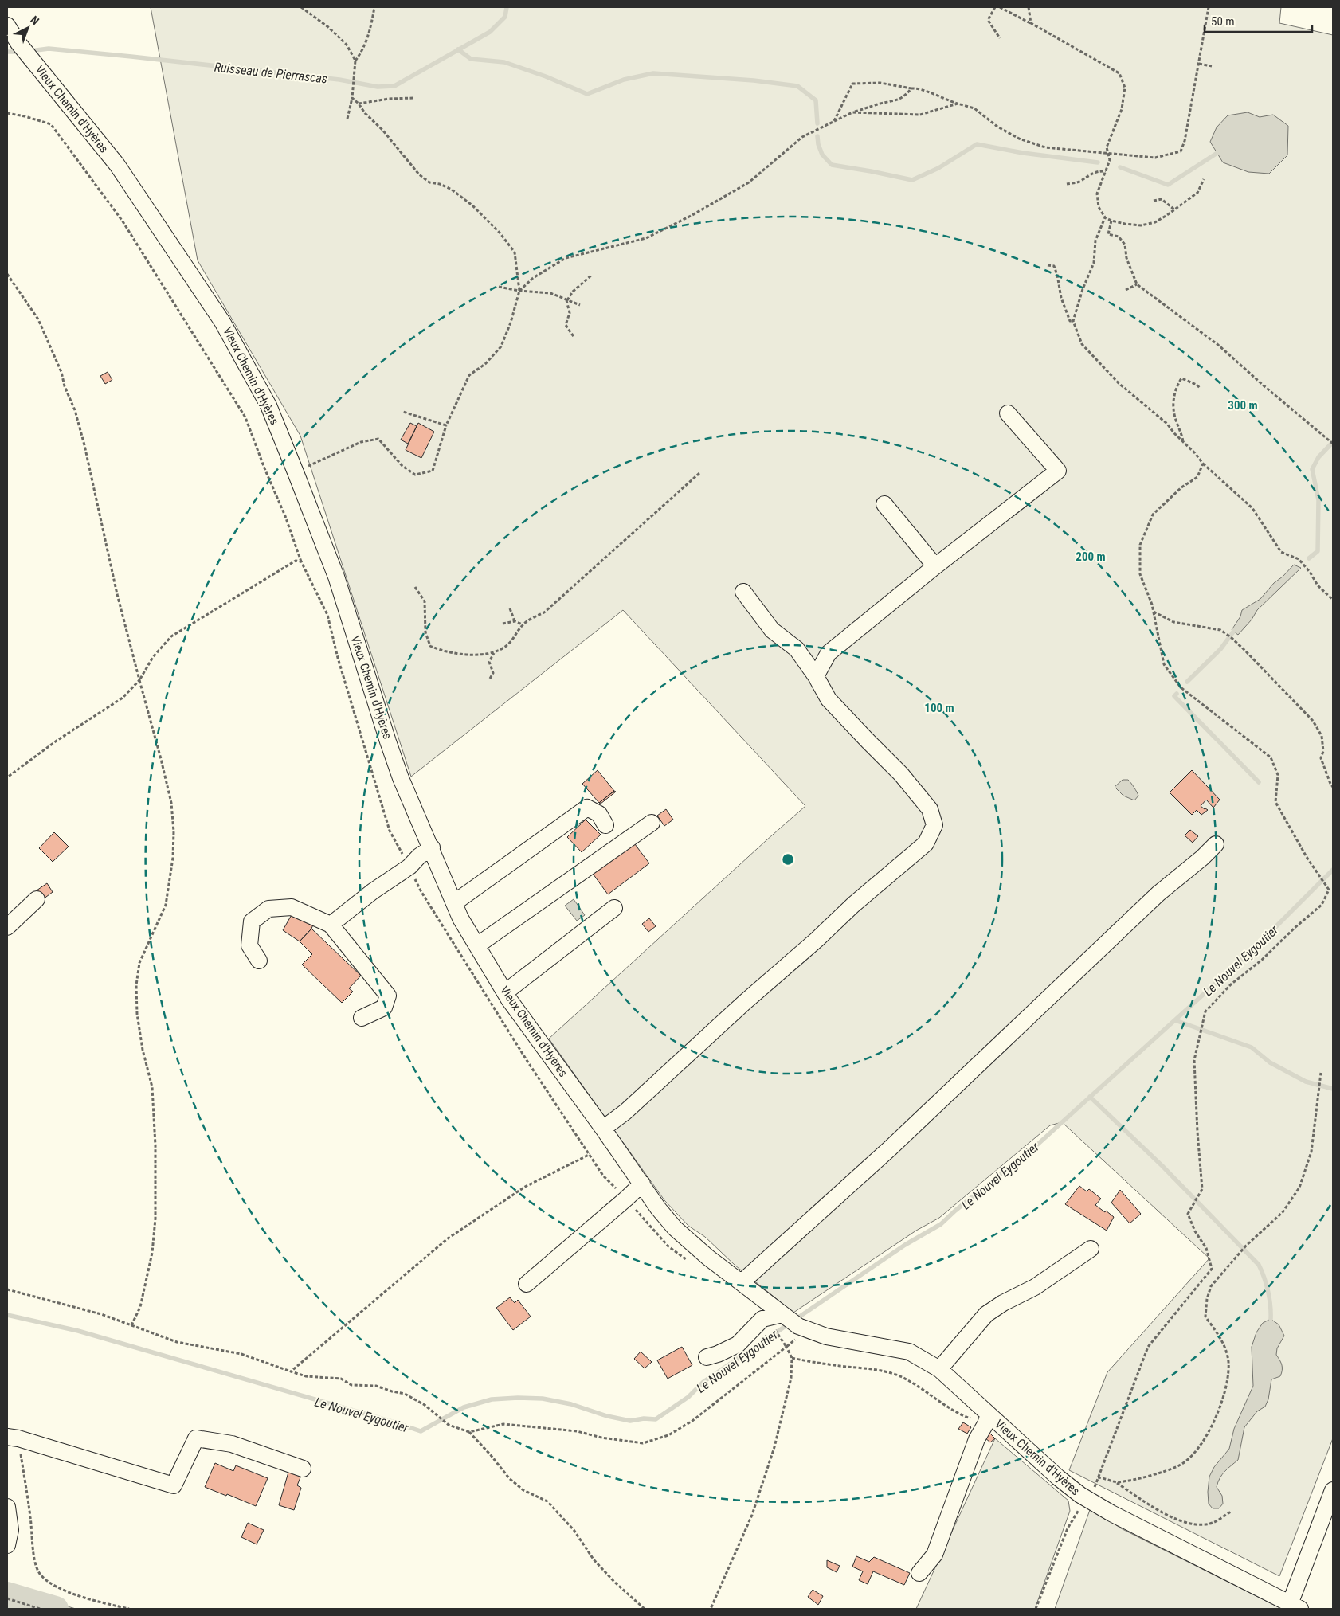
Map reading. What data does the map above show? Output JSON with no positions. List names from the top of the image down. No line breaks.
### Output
{"streets":{"street":["Vieux Chemin d'Hyères"]},"water":["Ruisseau de Pierrascas","Le Nouvel Eygoutier"],"scale_bar":"50 m","north":"top right","rings":["300 m","200 m","100 m"]}
